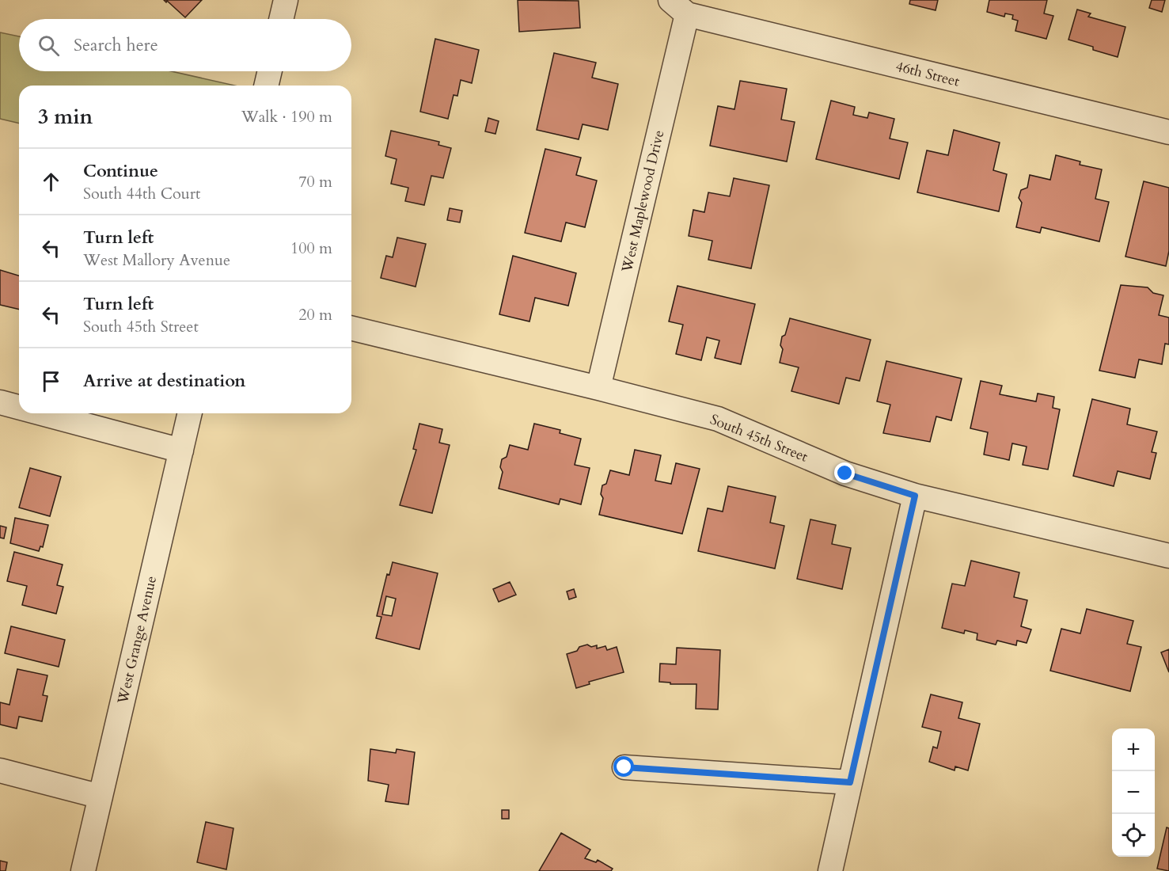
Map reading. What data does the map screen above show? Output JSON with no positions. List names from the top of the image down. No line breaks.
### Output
{"streets":{"street":["46th Street","West Maplewood Drive","South 45th Street","West Grange Avenue"]},"crossings":[["46th Street","West Maplewood Drive"],["West Maplewood Drive","South 45th Street"]],"page":{"search":"Search here","heading":["3 min","Walk · 190 m"],"list":[["Continue","South 44th Court","70 m"],["Turn left","West Mallory Avenue","100 m"],["Turn left","South 45th Street","20 m"],"Arrive at destination"],"map_buttons":["+","−"]}}
